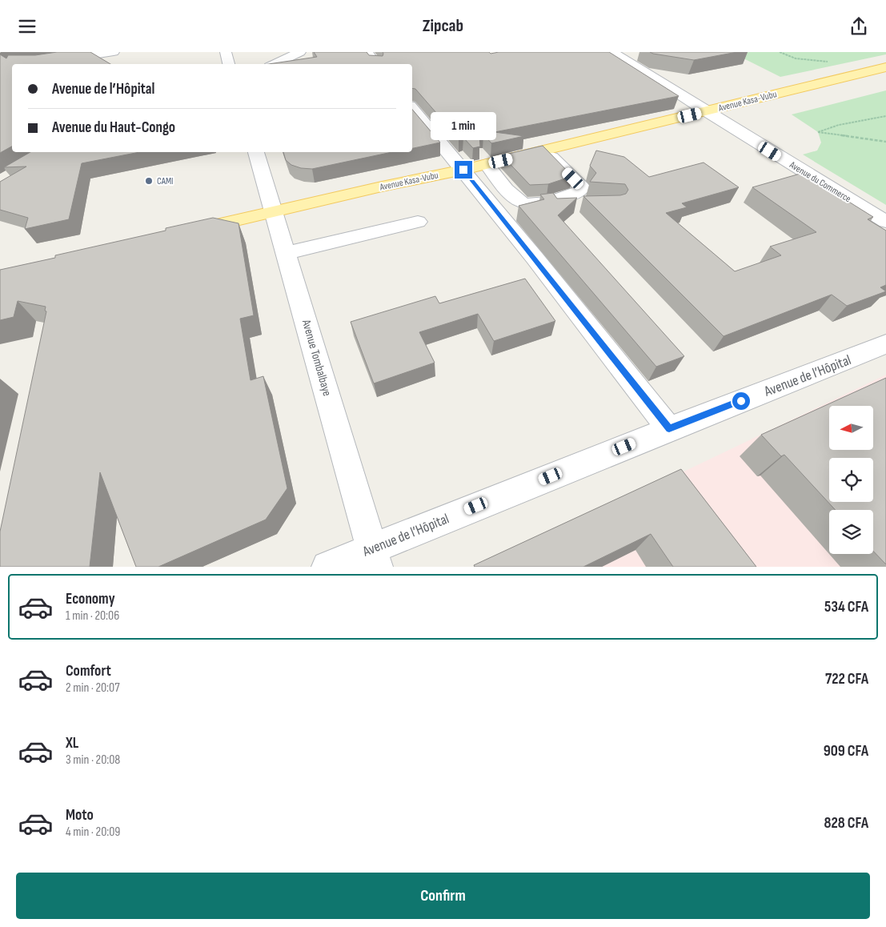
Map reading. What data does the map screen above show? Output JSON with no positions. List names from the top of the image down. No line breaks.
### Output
{"streets":{"main road":["Avenue Kasa-Vubu"],"street":["Avenue du Commerce","Avenue Tombalbaye","Avenue de l’Hôpital"]},"crossings":[["Avenue Kasa-Vubu","Avenue du Commerce"],["Avenue Kasa-Vubu","Avenue Tombalbaye"],["Avenue Tombalbaye","Avenue de l’Hôpital"]],"places":["CAMI"],"north":"left","page":{"header":"Zipcab","banner":["Avenue de l’Hôpital","Avenue du Haut-Congo"],"bubble":"1 min","list":[{"name":"Economy","note":"1 min · 20:06","value":"534 CFA"},{"name":"Comfort","note":"2 min · 20:07","value":"722 CFA"},{"name":"XL","note":"3 min · 20:08","value":"909 CFA"},{"name":"Moto","note":"4 min · 20:09","value":"828 CFA"}],"buttons":"Confirm"}}
